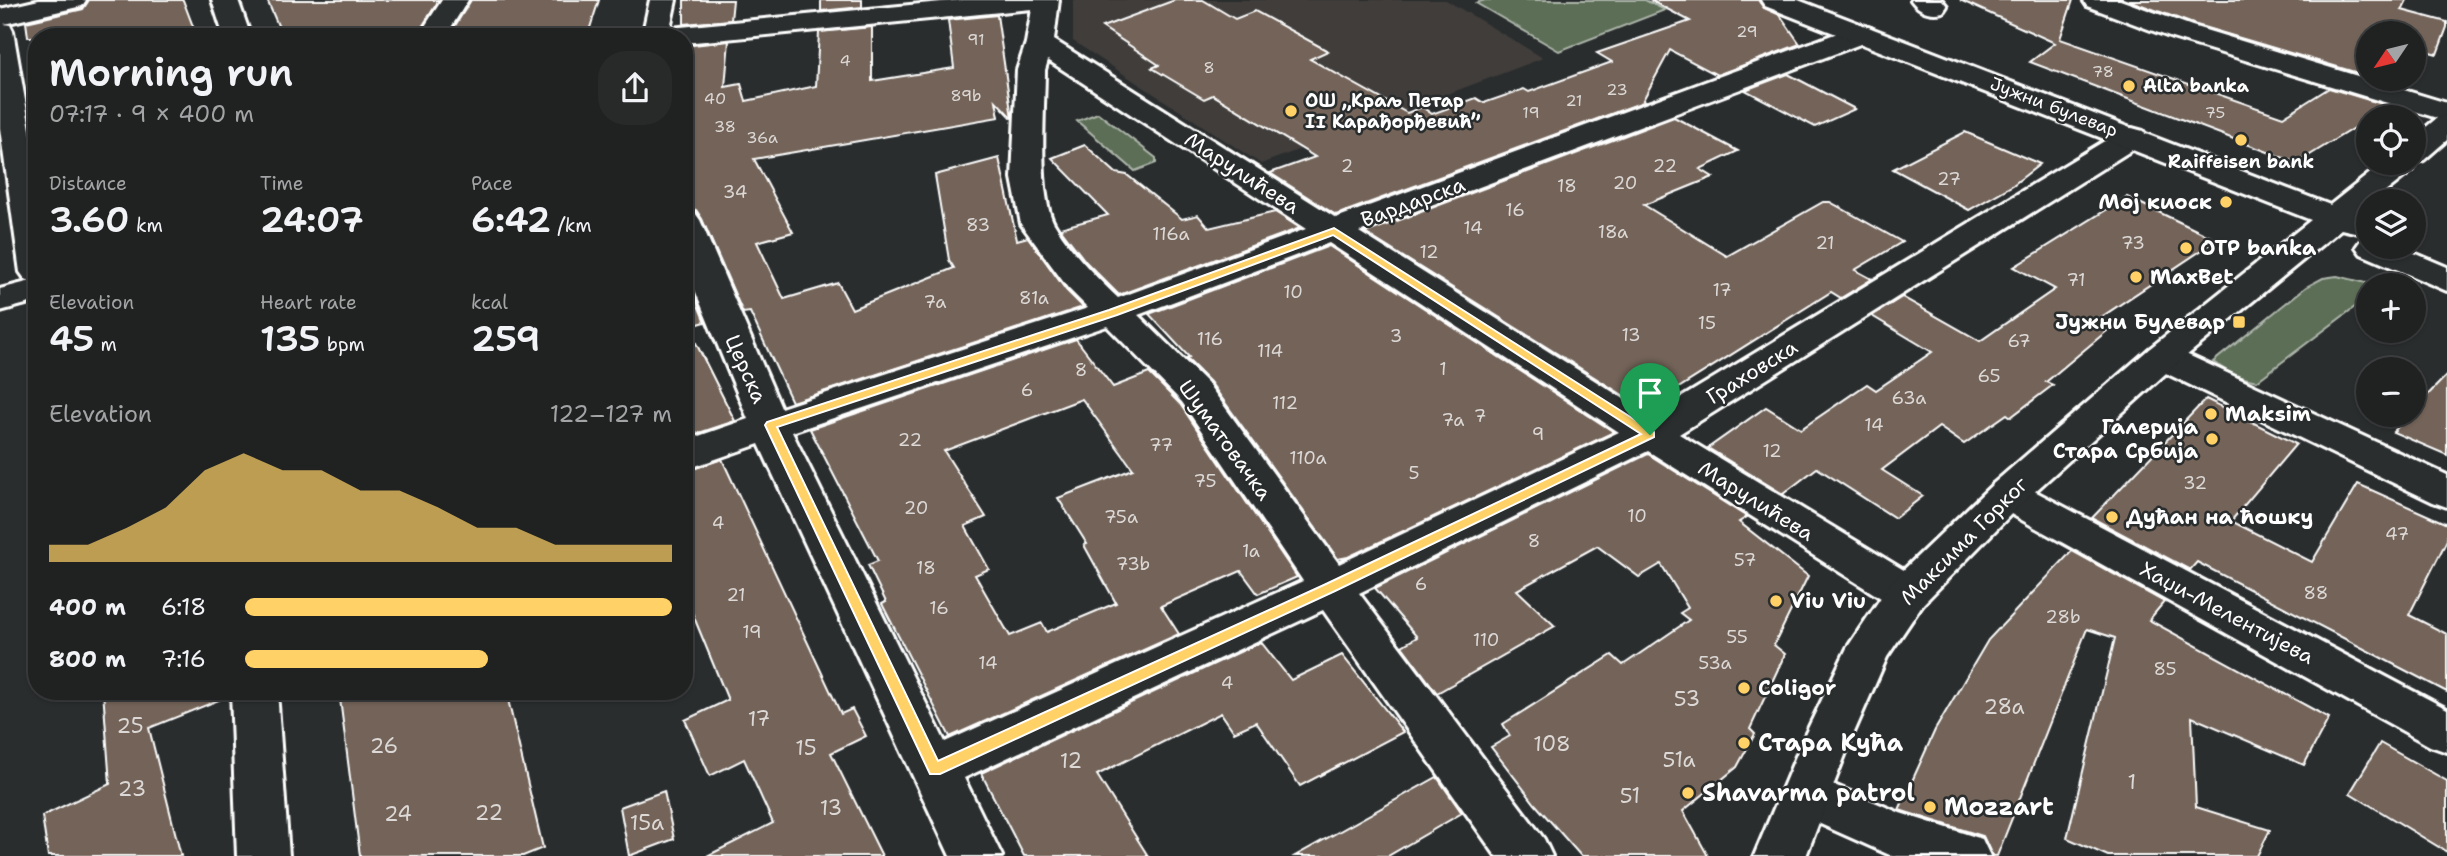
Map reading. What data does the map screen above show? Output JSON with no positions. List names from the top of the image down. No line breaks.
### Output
{"streets":{"street":["Јужни булевар","Марулићева","Вардарска","Церска","Граховска","Шуматовачка","Максима Горког","Хаџи-Мелентијева"]},"crossings":[["Јужни булевар","Вардарска"],["Јужни булевар","Граховска"],["Јужни булевар","Максима Горког"],["Марулићева","Вардарска"],["Марулићева","Граховска"],["Марулићева","Шуматовачка"],["Марулићева","Максима Горког"],["Вардарска","Церска"],["Вардарска","Шуматовачка"],["Церска","Граховска"],["Граховска","Шуматовачка"],["Максима Горког","Хаџи-Мелентијева"]],"places":{"other":["Alta banka","ОШ „Краљ Петар II Карађорђевић”","Raiffeisen bank","Мој киоск","OTP banka","MaxBet","Maksim","Галерија Стара Србија","Дућан на ћошку","Viu Viu","Coligor","Стара Кућа","Shavarma patrol","Mozzart"],"transit":["Јужни Булевар"]},"house_numbers":["29","91","4","8","78","23","89b","40","21","19","75","38","36a","2","22","27","20","18","34","16","83","14","18a","116a","21","73","12","71","17","10","81a","7a","15","13","3","116","67","114","1","8","65","6","63a","112","7","7a","14","9","22","77","12","110a","5","75","32","20","10","75a","4","47","8","1a","57","73b","18","6","88","21","16","28b","19","55","110","14","53a","85","4","53","28a","17","25","108","26","15","51a","12","1","23","51","13","22","24","15a"],"north":"bottom left","page":{"map_buttons":["+","−"],"heading":["Morning run","07:17 · 9 × 400 m"],"stats":[["Distance","3.60 km"],["Time","24:07"],["Pace","6:42 /km"],["Elevation","45 m"],["Heart rate","135 bpm"],["kcal","259"]],"chart":["Elevation","122–127 m"],"list":[{"name":"400 m","note":"6:18"},{"name":"800 m","note":"7:16"}]}}
